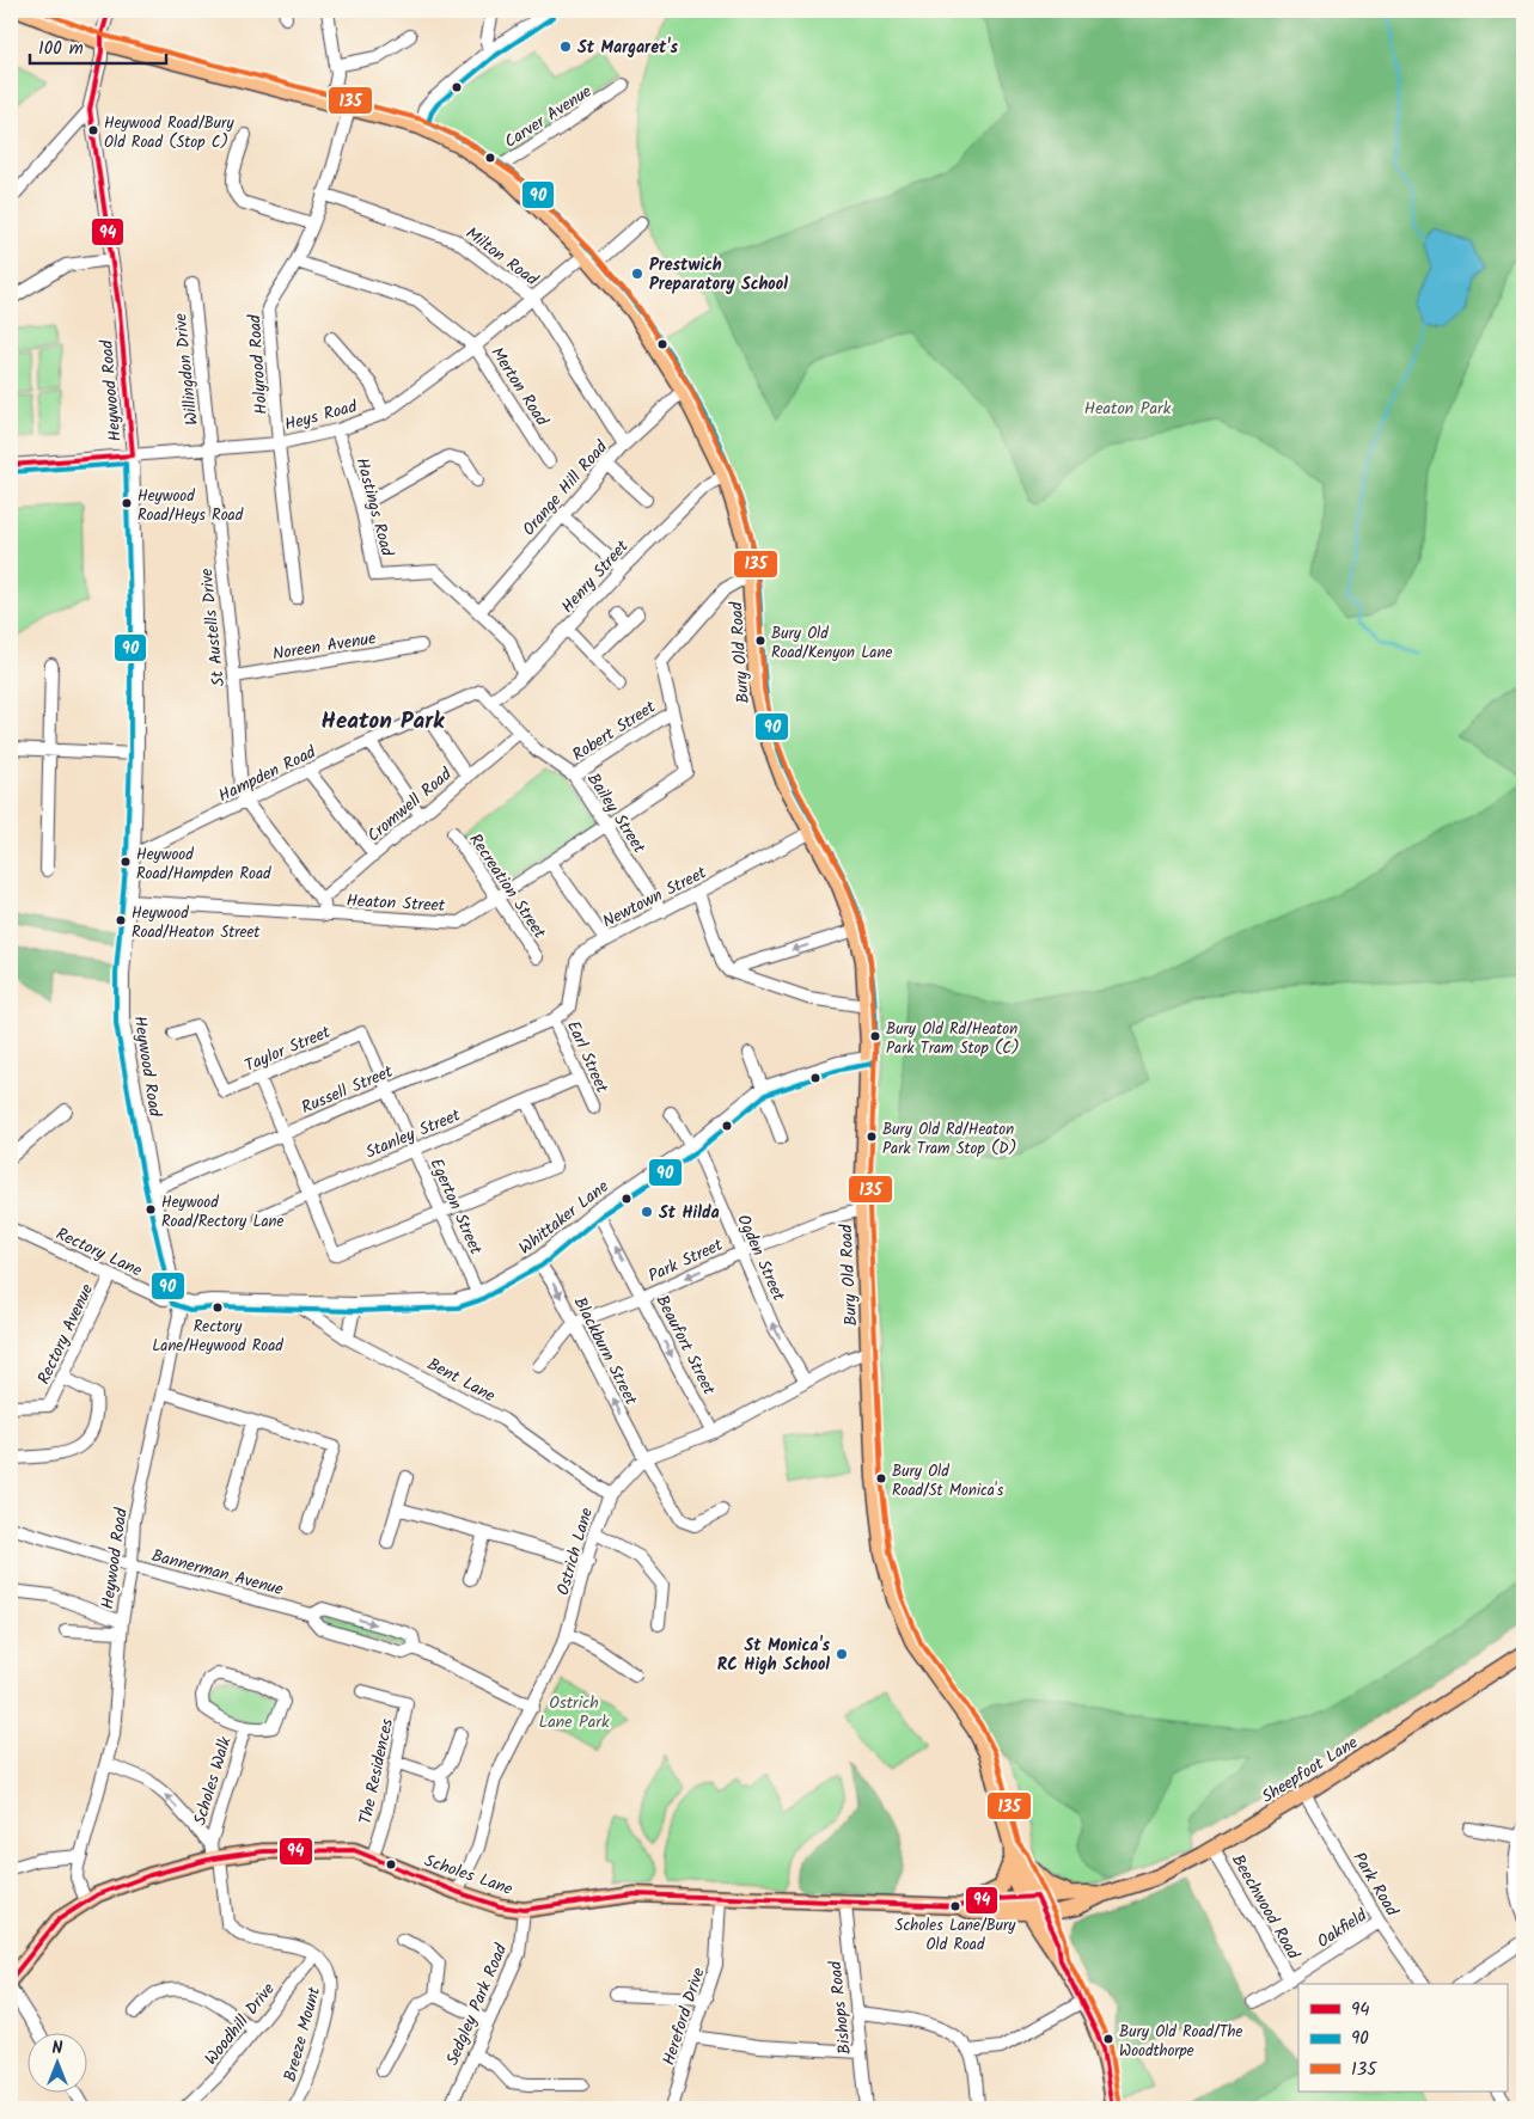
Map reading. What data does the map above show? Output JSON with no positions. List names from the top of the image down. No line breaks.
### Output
{"streets":{"main road":["Bury Old Road","Sheepfoot Lane","Scholes Lane"],"street":["Carver Avenue","Milton Road","Holyrood Road","Willingdon Drive","Merton Road","Heywood Road","Heys Road","Orange Hill Road","Hastings Road","Henry Street","St Austells Drive","Noreen Avenue","Robert Street","Hampden Road","Cromwell Road","Bailey Street","Recreation Street","Newtown Street","Heaton Street","Taylor Street","Earl Street","Russell Street","Stanley Street","Egerton Street","Whittaker Lane","Rectory Lane","Ogden Street","Park Street","Rectory Avenue","Beaufort Street","Blackburn Street","Bent Lane","Ostrich Lane","Bannerman Avenue","The Residences","Scholes Walk","Park Road","Beechwood Road","Oakfield","Sedgley Park Road","Bishops Road","Hereford Drive","Woodhill Drive","Breeze Mount"]},"crossings":[["Carver Avenue","Bury Old Road"],["Milton Road","Holyrood Road"],["Milton Road","Heys Road"],["Milton Road","Orange Hill Road"],["Holyrood Road","Merton Road"],["Holyrood Road","Heys Road"],["Holyrood Road","Bury Old Road"],["Willingdon Drive","Heys Road"],["Willingdon Drive","St Austells Drive"],["Merton Road","Heys Road"],["Heywood Road","Heys Road"],["Heywood Road","Bury Old Road"],["Heywood Road","Hampden Road"],["Heywood Road","Heaton Street"],["Heywood Road","Russell Street"],["Heywood Road","Whittaker Lane"],["Heywood Road","Rectory Lane"],["Heywood Road","Bannerman Avenue"],["Heywood Road","Scholes Lane"],["Heys Road","Hastings Road"],["Heys Road","St Austells Drive"],["Heys Road","Bury Old Road"],["Orange Hill Road","Hastings Road"],["Orange Hill Road","Bury Old Road"],["Hastings Road","Henry Street"],["Henry Street","Bury Old Road"],["Henry Street","Bailey Street"],["St Austells Drive","Noreen Avenue"],["St Austells Drive","Hampden Road"],["Bury Old Road","Newtown Street"],["Bury Old Road","Whittaker Lane"],["Bury Old Road","Park Street"],["Bury Old Road","Ostrich Lane"],["Bury Old Road","Sheepfoot Lane"],["Bury Old Road","Scholes Lane"],["Robert Street","Bailey Street"],["Robert Street","Heaton Street"],["Hampden Road","Bailey Street"],["Cromwell Road","Bailey Street"],["Bailey Street","Newtown Street"],["Bailey Street","Heaton Street"],["Recreation Street","Heaton Street"],["Newtown Street","Earl Street"],["Newtown Street","Russell Street"],["Taylor Street","Egerton Street"],["Earl Street","Russell Street"],["Earl Street","Stanley Street"],["Russell Street","Egerton Street"],["Stanley Street","Egerton Street"],["Egerton Street","Whittaker Lane"],["Whittaker Lane","Rectory Lane"],["Whittaker Lane","Ogden Street"],["Whittaker Lane","Beaufort Street"],["Whittaker Lane","Blackburn Street"],["Whittaker Lane","Bent Lane"],["Rectory Lane","Rectory Avenue"],["Ogden Street","Park Street"],["Ogden Street","Ostrich Lane"],["Park Street","Beaufort Street"],["Park Street","Blackburn Street"],["Beaufort Street","Ostrich Lane"],["Blackburn Street","Ostrich Lane"],["Bent Lane","Ostrich Lane"],["Ostrich Lane","Bannerman Avenue"],["Ostrich Lane","Scholes Lane"],["Sheepfoot Lane","Scholes Lane"],["Sheepfoot Lane","Park Road"],["Sheepfoot Lane","Beechwood Road"],["The Residences","Scholes Lane"],["Scholes Walk","Scholes Lane"],["Scholes Lane","Sedgley Park Road"],["Scholes Lane","Bishops Road"],["Scholes Lane","Hereford Drive"],["Park Road","Oakfield"],["Beechwood Road","Oakfield"],["Woodhill Drive","Breeze Mount"]],"one_way":["Ogden Street","Park Street"],"districts":["Heaton Park"],"parks":["Heaton Park","Ostrich Lane Park"],"places":["St Margaret's","Heywood Road/Bury Old Road (Stop C)","Prestwich Preparatory School","Heywood Road/Heys Road","Bury Old Road/Kenyon Lane","Heywood Road/Hampden Road","Heywood Road/Heaton Street","Bury Old Rd/Heaton Park Tram Stop (C)","Bury Old Rd/Heaton Park Tram Stop (D)","Heywood Road/Rectory Lane","St Hilda","Rectory Lane/Heywood Road","Bury Old Road/St Monica's","St Monica's RC High School","Scholes Lane/Bury Old Road","Bury Old Road/The Woodthorpe"],"lines":["transit line 94","transit line 135","transit line 90"],"legend":["94","90","135"],"scale_bar":"100 m","north":"top"}
